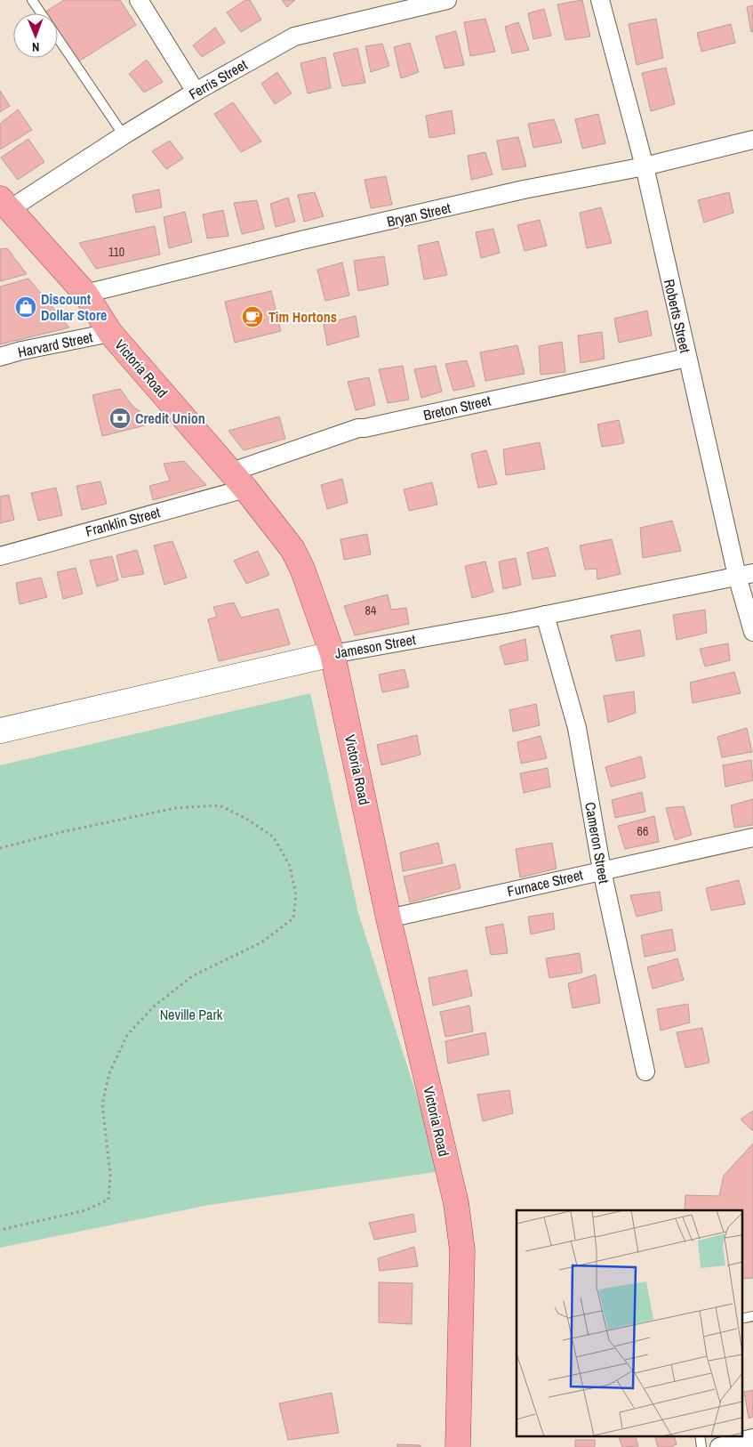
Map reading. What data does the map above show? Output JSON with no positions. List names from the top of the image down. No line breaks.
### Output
{"streets":{"main road":["Victoria Road"],"street":["Ferris Street","Bryan Street","Roberts Street","Harvard Street","Breton Street","Franklin Street","Jameson Street","Cameron Street","Furnace Street"]},"crossings":[["Ferris Street","Victoria Road"],["Bryan Street","Roberts Street"],["Bryan Street","Victoria Road"],["Roberts Street","Breton Street"],["Roberts Street","Jameson Street"],["Harvard Street","Victoria Road"],["Victoria Road","Breton Street"],["Victoria Road","Franklin Street"],["Victoria Road","Jameson Street"],["Victoria Road","Furnace Street"],["Breton Street","Franklin Street"],["Jameson Street","Cameron Street"],["Cameron Street","Furnace Street"]],"parks":["Neville Park"],"places":{"shop":["Discount Dollar Store"],"cafe":["Tim Hortons"],"bank":["Credit Union"]},"house_numbers":["110","84","66"],"north":"bottom"}
